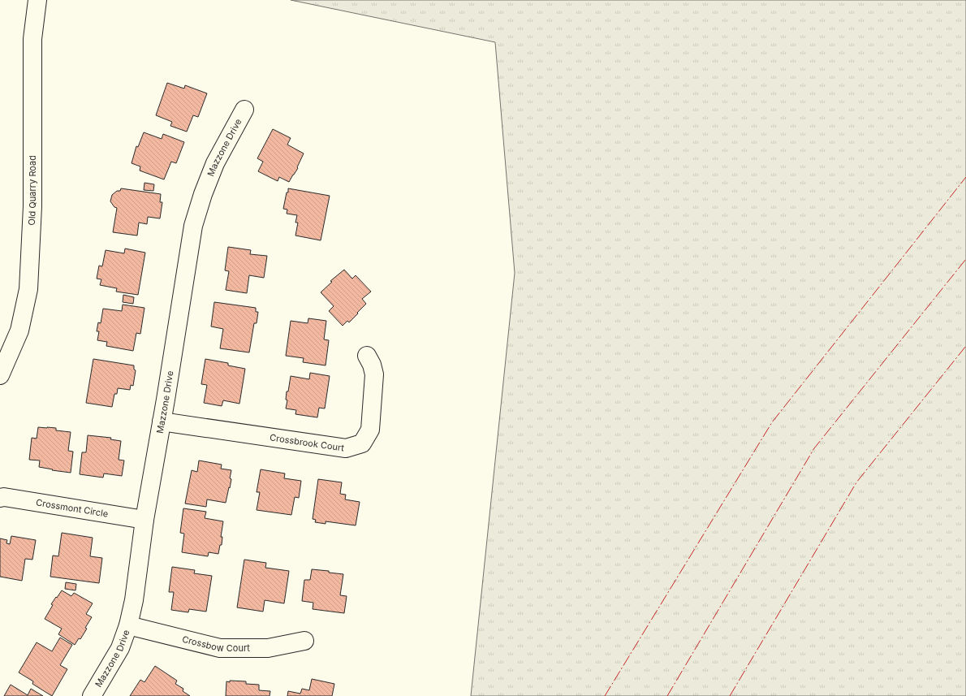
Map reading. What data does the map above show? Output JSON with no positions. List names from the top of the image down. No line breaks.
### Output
{"streets":{"street":["Mazzone Drive","Old Quarry Road","Crossbrook Court","Crossmont Circle","Crossbow Court"]},"crossings":[["Mazzone Drive","Crossbrook Court"],["Mazzone Drive","Crossmont Circle"],["Mazzone Drive","Crossbow Court"]]}
